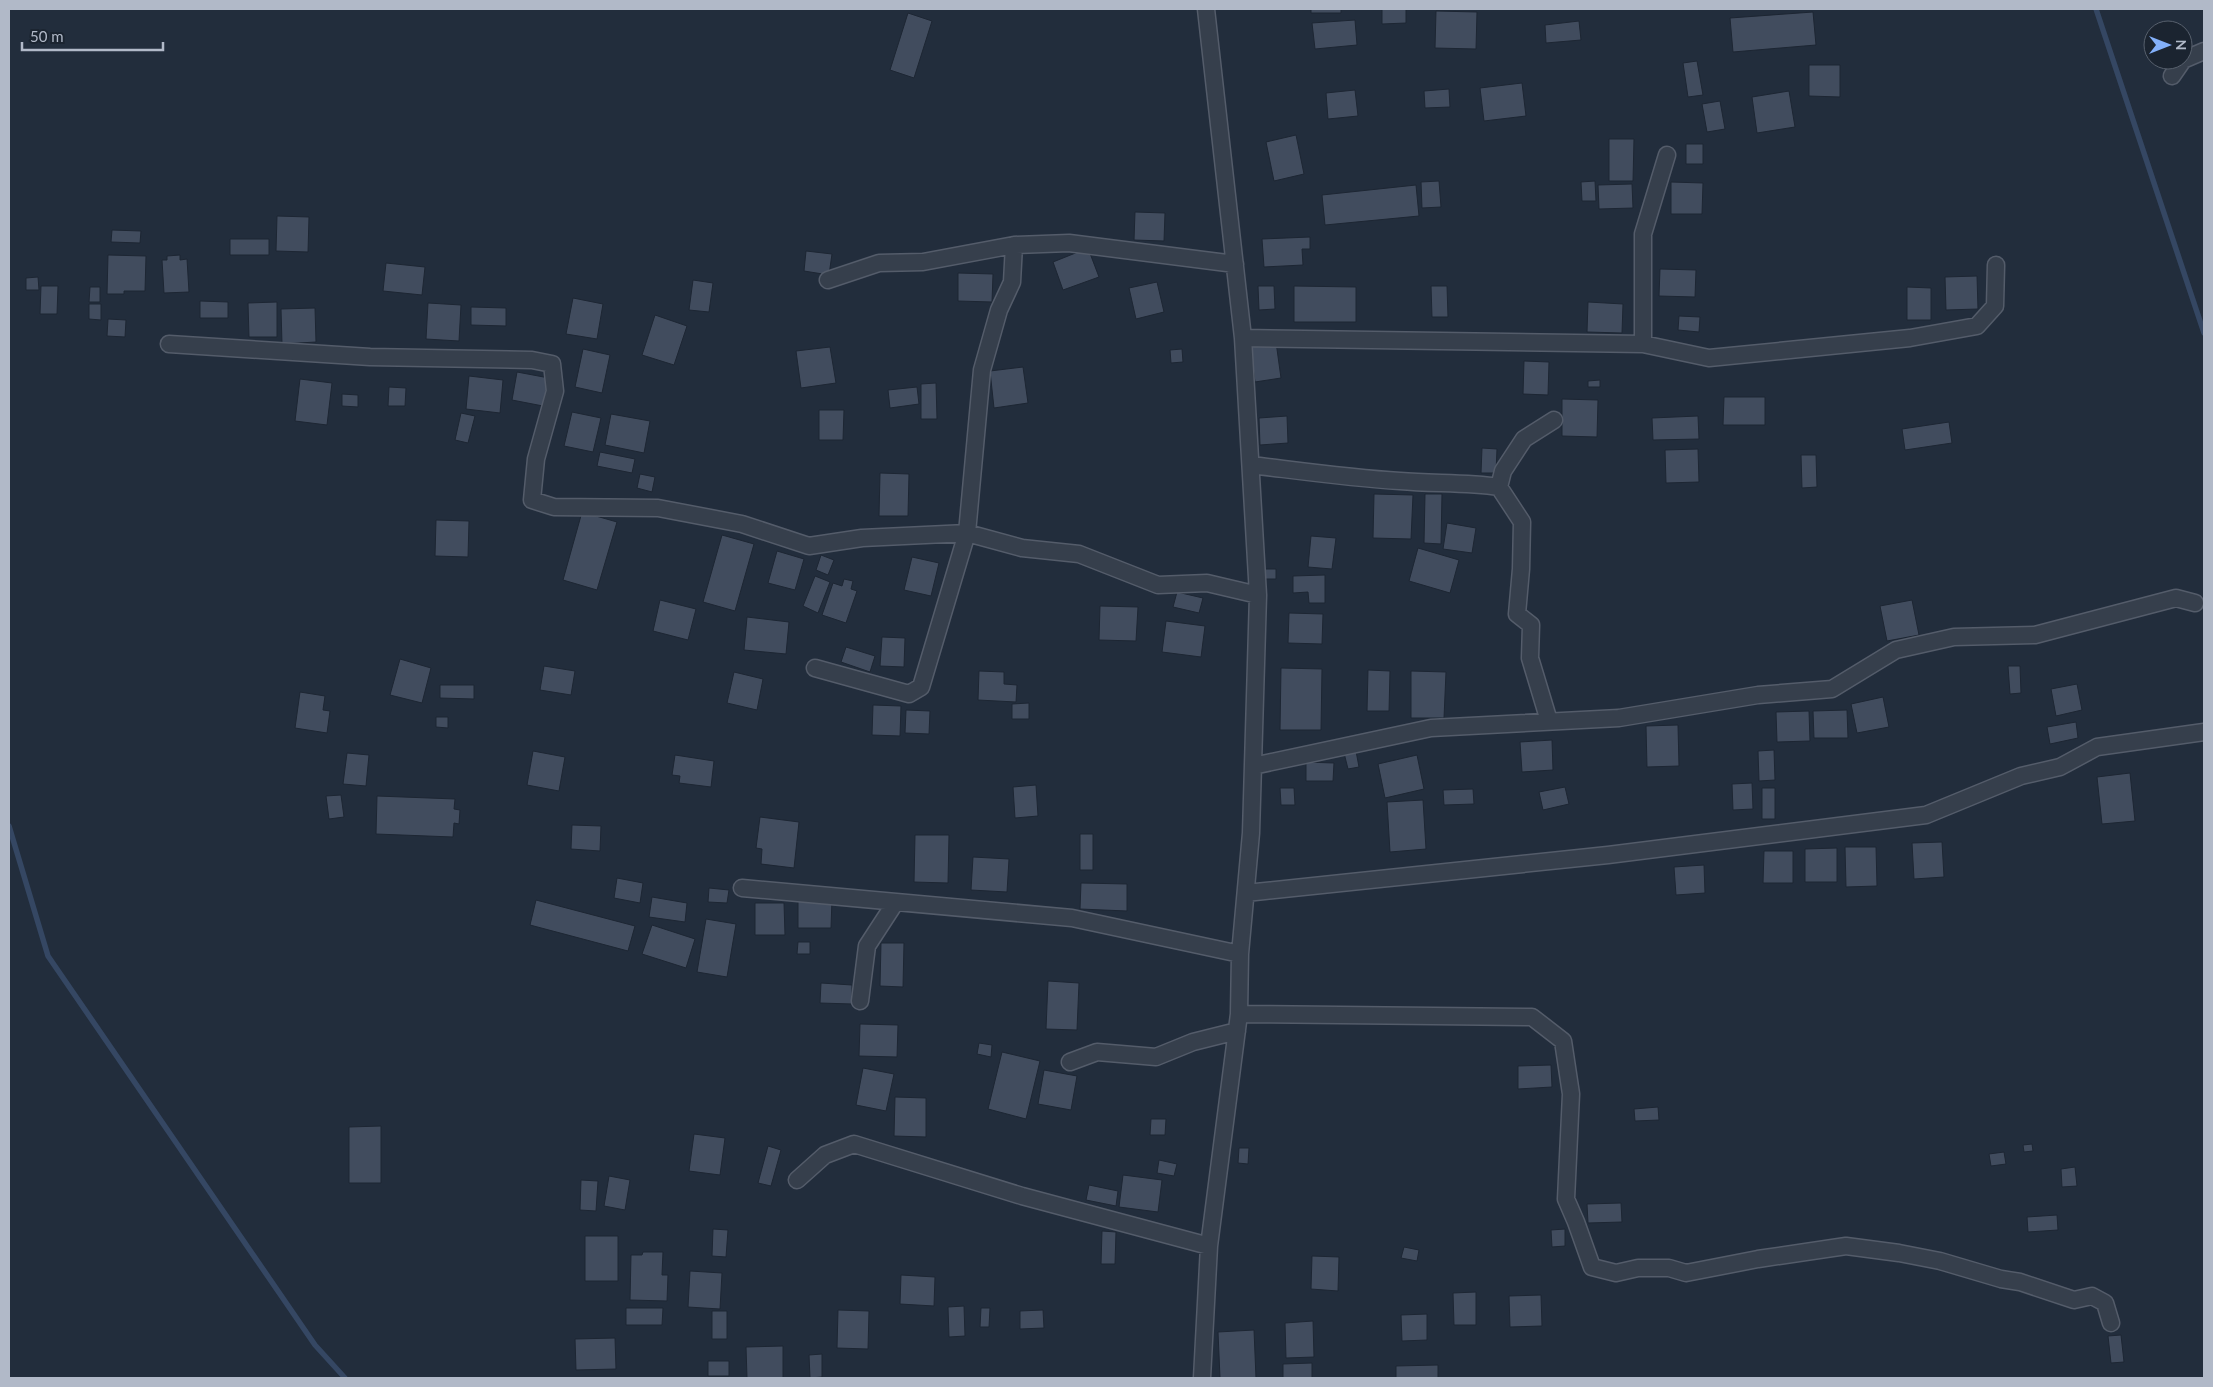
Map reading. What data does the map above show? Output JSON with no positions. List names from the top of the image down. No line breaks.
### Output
{"scale_bar":"50 m","north":"right"}
